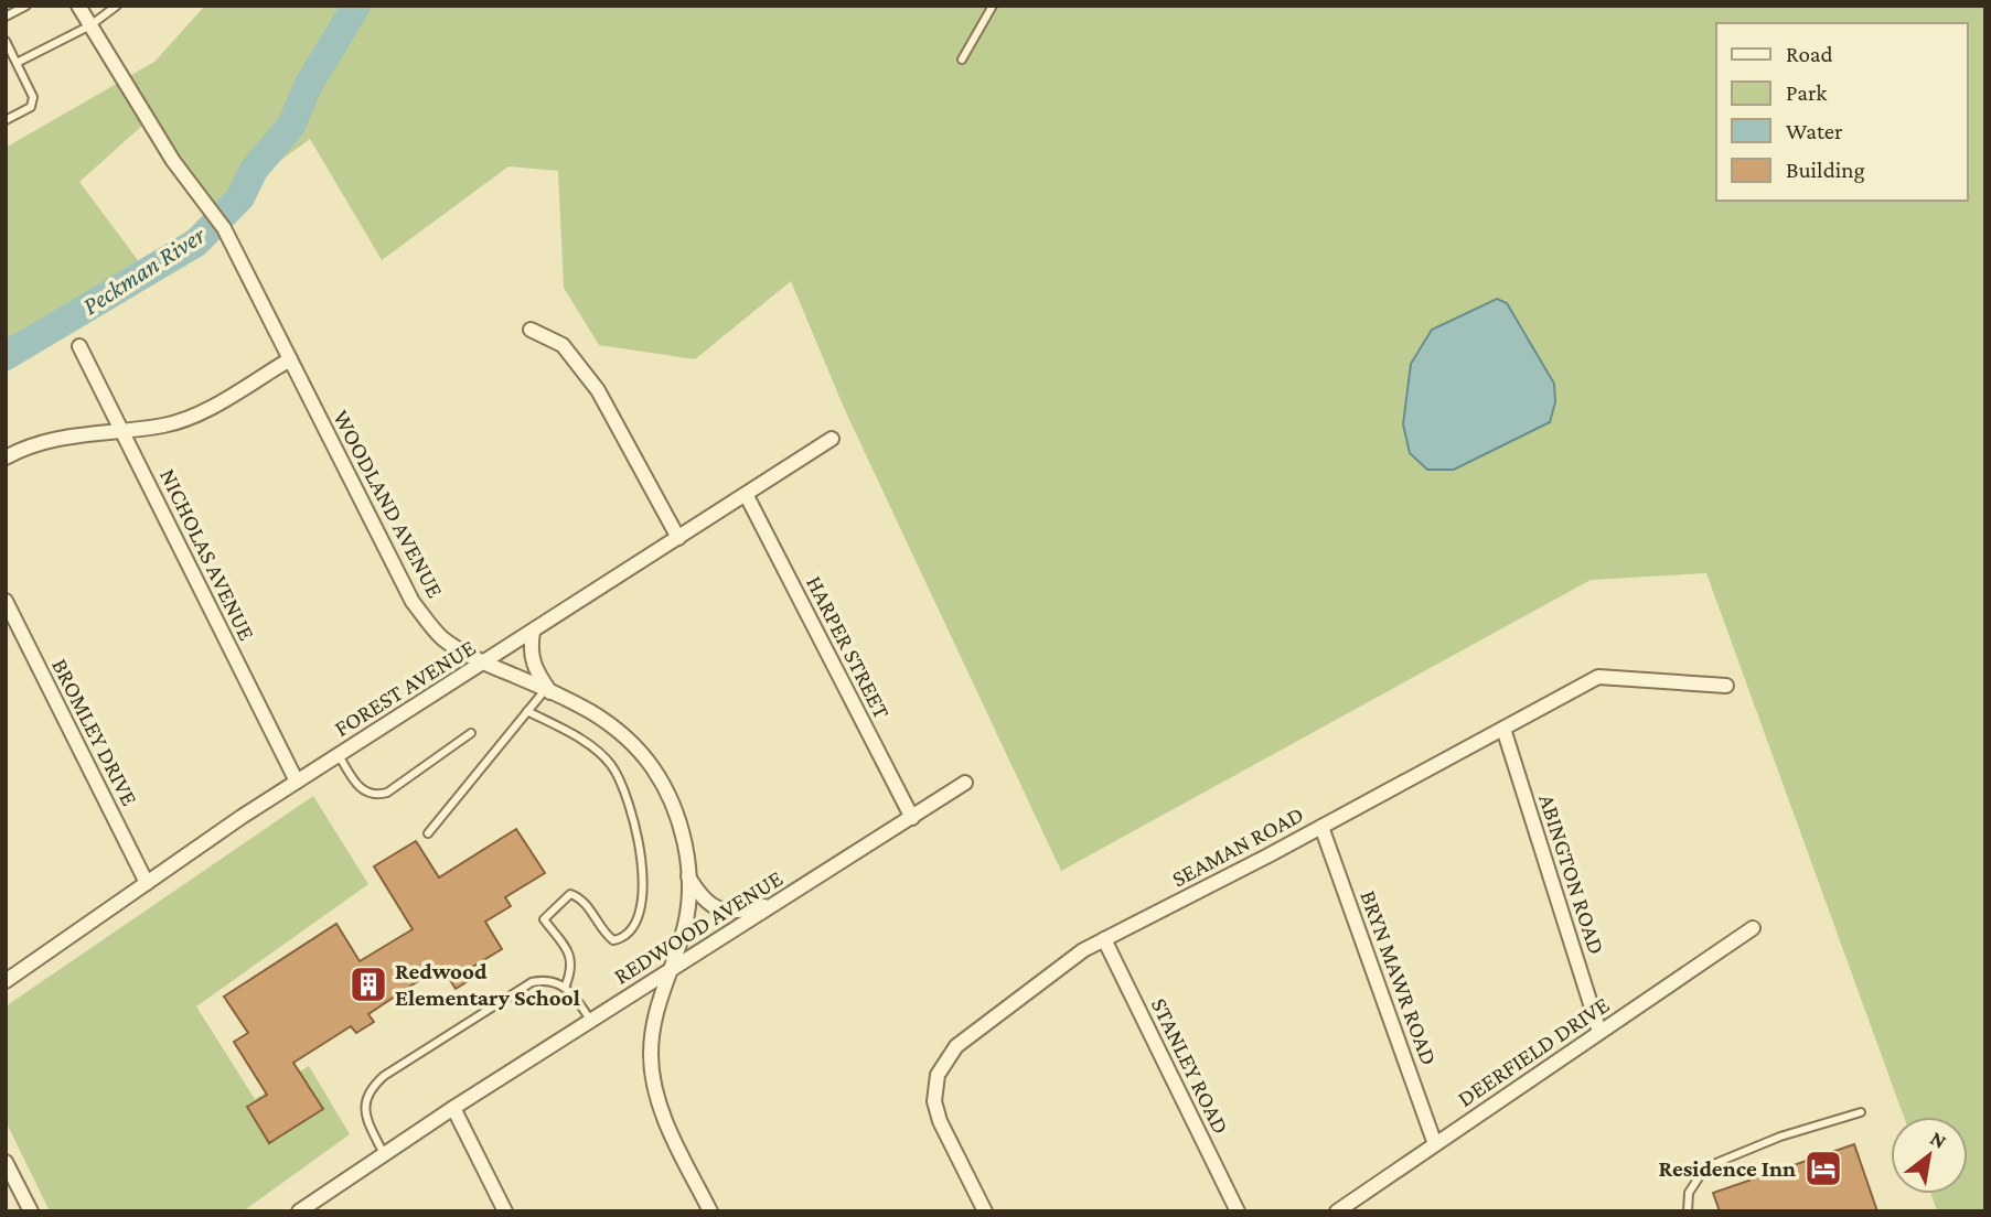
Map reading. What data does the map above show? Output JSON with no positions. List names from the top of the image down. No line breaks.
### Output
{"streets":{"street":["WOODLAND AVENUE","NICHOLAS AVENUE","HARPER STREET","FOREST AVENUE","BROMLEY DRIVE","SEAMAN ROAD","ABINGTON ROAD","REDWOOD AVENUE","BRYN MAWR ROAD","DEERFIELD DRIVE","STANLEY ROAD"]},"crossings":[["WOODLAND AVENUE","FOREST AVENUE"],["WOODLAND AVENUE","REDWOOD AVENUE"],["NICHOLAS AVENUE","FOREST AVENUE"],["HARPER STREET","FOREST AVENUE"],["HARPER STREET","REDWOOD AVENUE"],["FOREST AVENUE","BROMLEY DRIVE"],["SEAMAN ROAD","ABINGTON ROAD"],["SEAMAN ROAD","BRYN MAWR ROAD"],["SEAMAN ROAD","STANLEY ROAD"],["ABINGTON ROAD","DEERFIELD DRIVE"],["BRYN MAWR ROAD","DEERFIELD DRIVE"]],"water":["Peckman River"],"places":{"building":["Redwood Elementary School"],"hotel":["Residence Inn"]},"legend":["Road","Park","Water","Building"],"north":"top right"}
